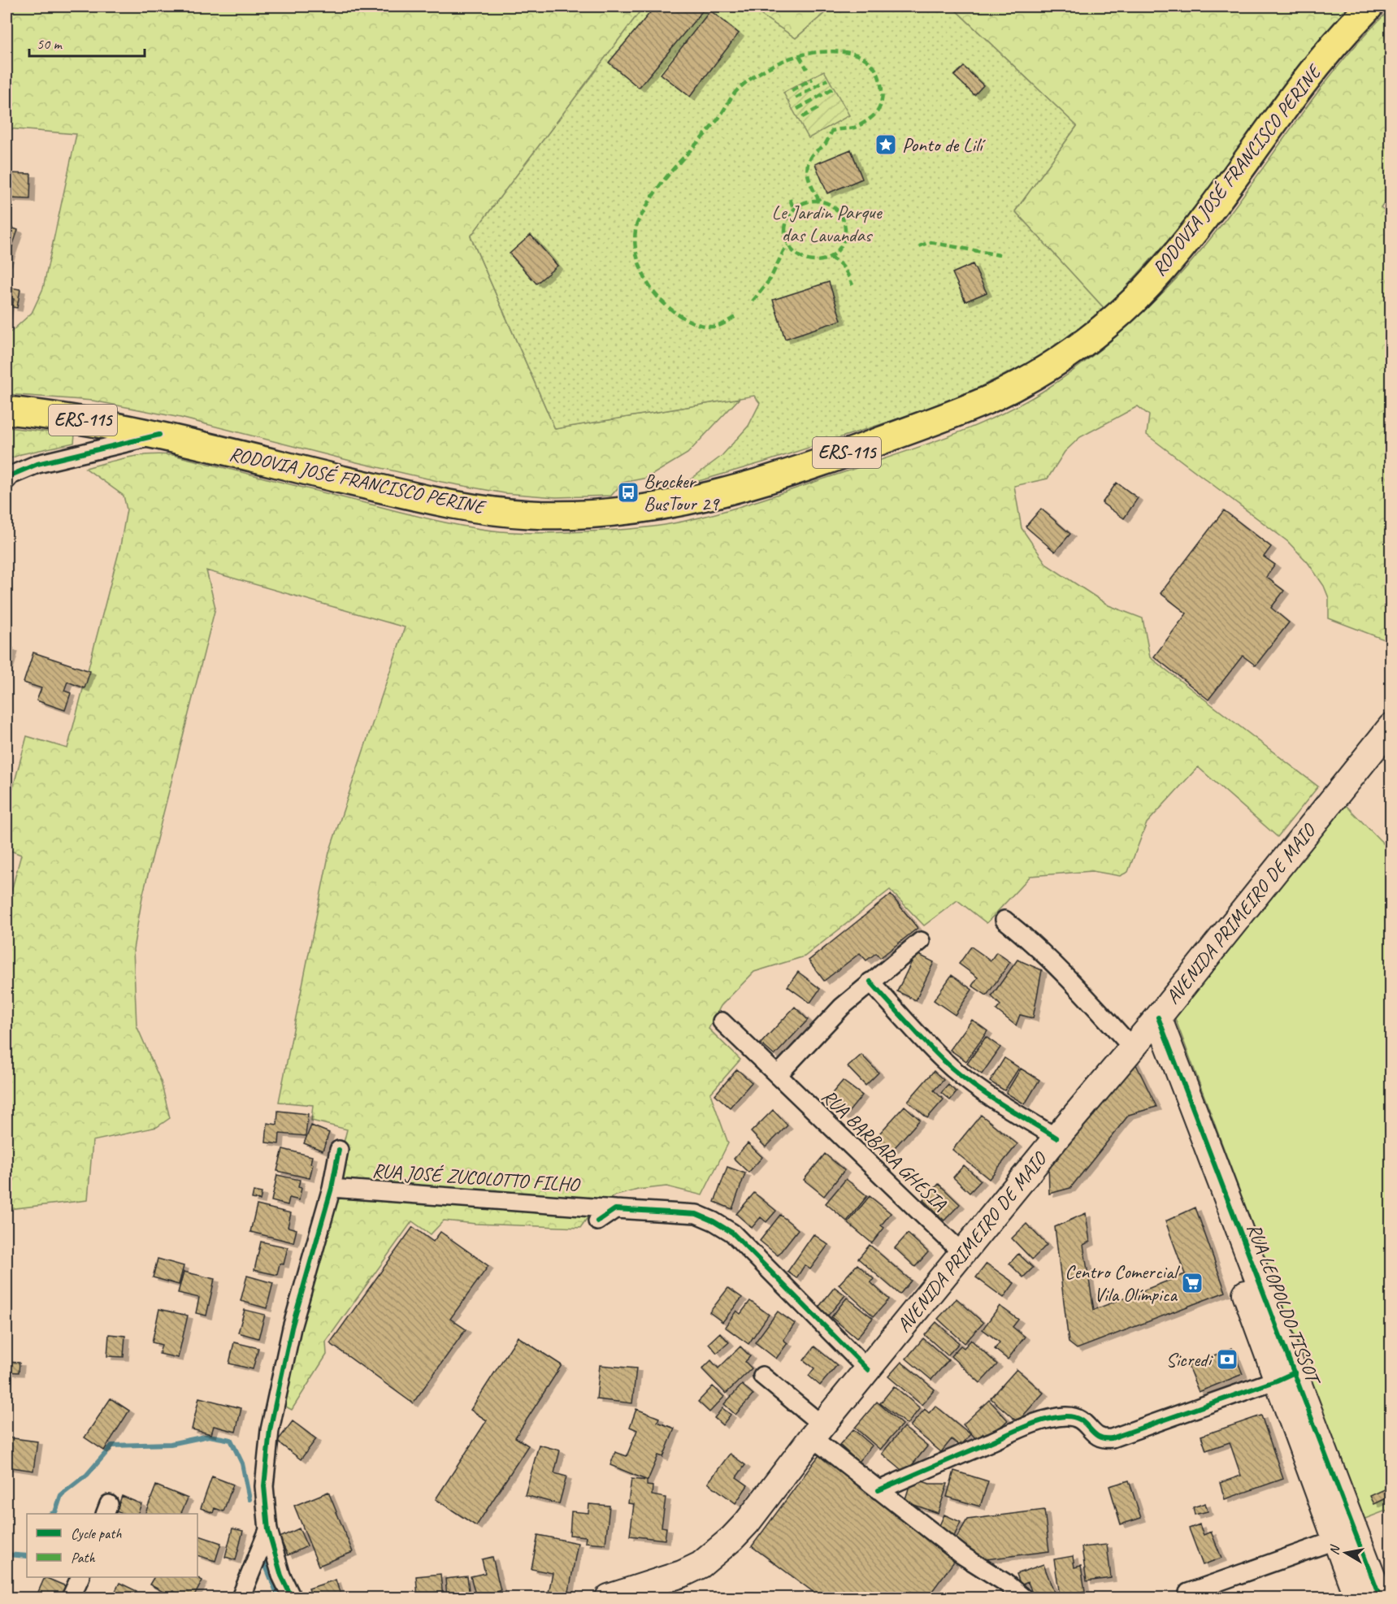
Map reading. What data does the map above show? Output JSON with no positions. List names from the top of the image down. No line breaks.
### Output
{"streets":{"main road":["RODOVIA JOSÉ FRANCISCO PERINE","ERS-115","AVENIDA PRIMEIRO DE MAIO","RUA LEOPOLDO TISSOT"],"street":["RUA BARBARA GHESIA","RUA JOSÉ ZUCOLOTTO FILHO"]},"crossings":[["AVENIDA PRIMEIRO DE MAIO","RUA BARBARA GHESIA"],["AVENIDA PRIMEIRO DE MAIO","RUA JOSÉ ZUCOLOTTO FILHO"],["AVENIDA PRIMEIRO DE MAIO","RUA LEOPOLDO TISSOT"]],"parks":["Le Jardin Parque das Lavandas"],"places":{"place":["Ponto de Lilí"],"bus stop":["Brocker BusTour 29"],"supermarket":["Centro Comercial Vila Olímpica"],"bank":["Sicredi"]},"legend":["Cycle path","Path"],"scale_bar":"50 m","north":"left"}
